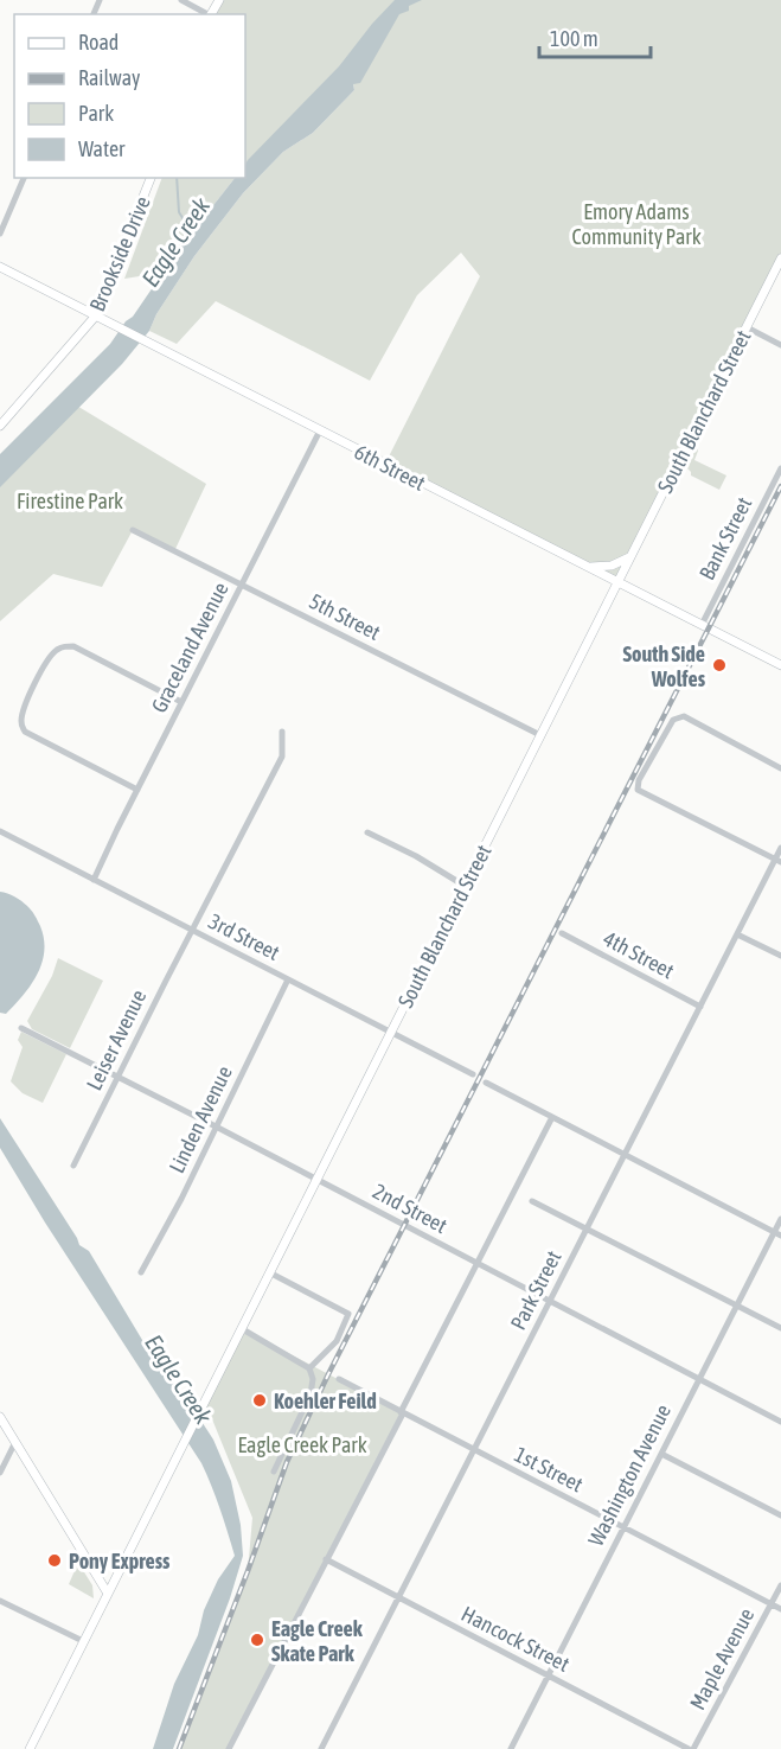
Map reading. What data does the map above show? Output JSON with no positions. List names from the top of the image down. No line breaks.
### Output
{"streets":{"street":["Brookside Drive","South Blanchard Street","6th Street","Bank Street","5th Street","Graceland Avenue","3rd Street","4th Street","Leiser Avenue","Linden Avenue","2nd Street","Park Street","1st Street","Washington Avenue","Hancock Street","Maple Avenue"]},"crossings":[["Brookside Drive","6th Street"],["South Blanchard Street","6th Street"],["South Blanchard Street","5th Street"],["South Blanchard Street","3rd Street"],["South Blanchard Street","2nd Street"],["6th Street","Bank Street"],["6th Street","Graceland Avenue"],["5th Street","Graceland Avenue"],["Graceland Avenue","3rd Street"],["3rd Street","Leiser Avenue"],["3rd Street","Linden Avenue"],["4th Street","Park Street"],["Leiser Avenue","2nd Street"],["Linden Avenue","2nd Street"],["2nd Street","Park Street"],["2nd Street","Washington Avenue"],["Park Street","1st Street"],["Park Street","Hancock Street"],["1st Street","Washington Avenue"],["1st Street","Maple Avenue"],["Washington Avenue","Hancock Street"],["Hancock Street","Maple Avenue"]],"water":["Eagle Creek"],"parks":["Emory Adams Community Park","Firestine Park","Eagle Creek Park"],"places":["South Side Wolfes","Koehler Feild","Pony Express","Eagle Creek Skate Park"],"legend":["Road","Railway","Park","Water"],"scale_bar":"100 m"}
